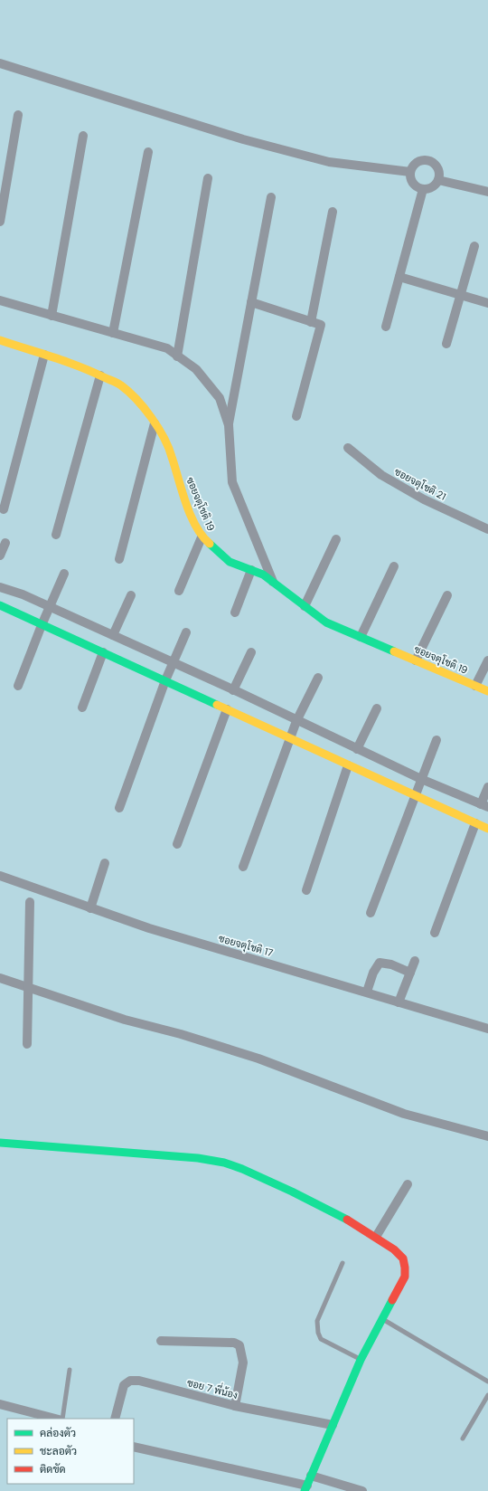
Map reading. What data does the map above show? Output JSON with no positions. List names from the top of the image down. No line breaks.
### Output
{"streets":{"street":["ซอยจตุโชติ 21","ซอยจตุโชติ 19","ซอยจตุโชติ 17","ซอย 7 พี่น้อง"]},"legend":["คล่องตัว","ชะลอตัว","ติดขัด"]}
